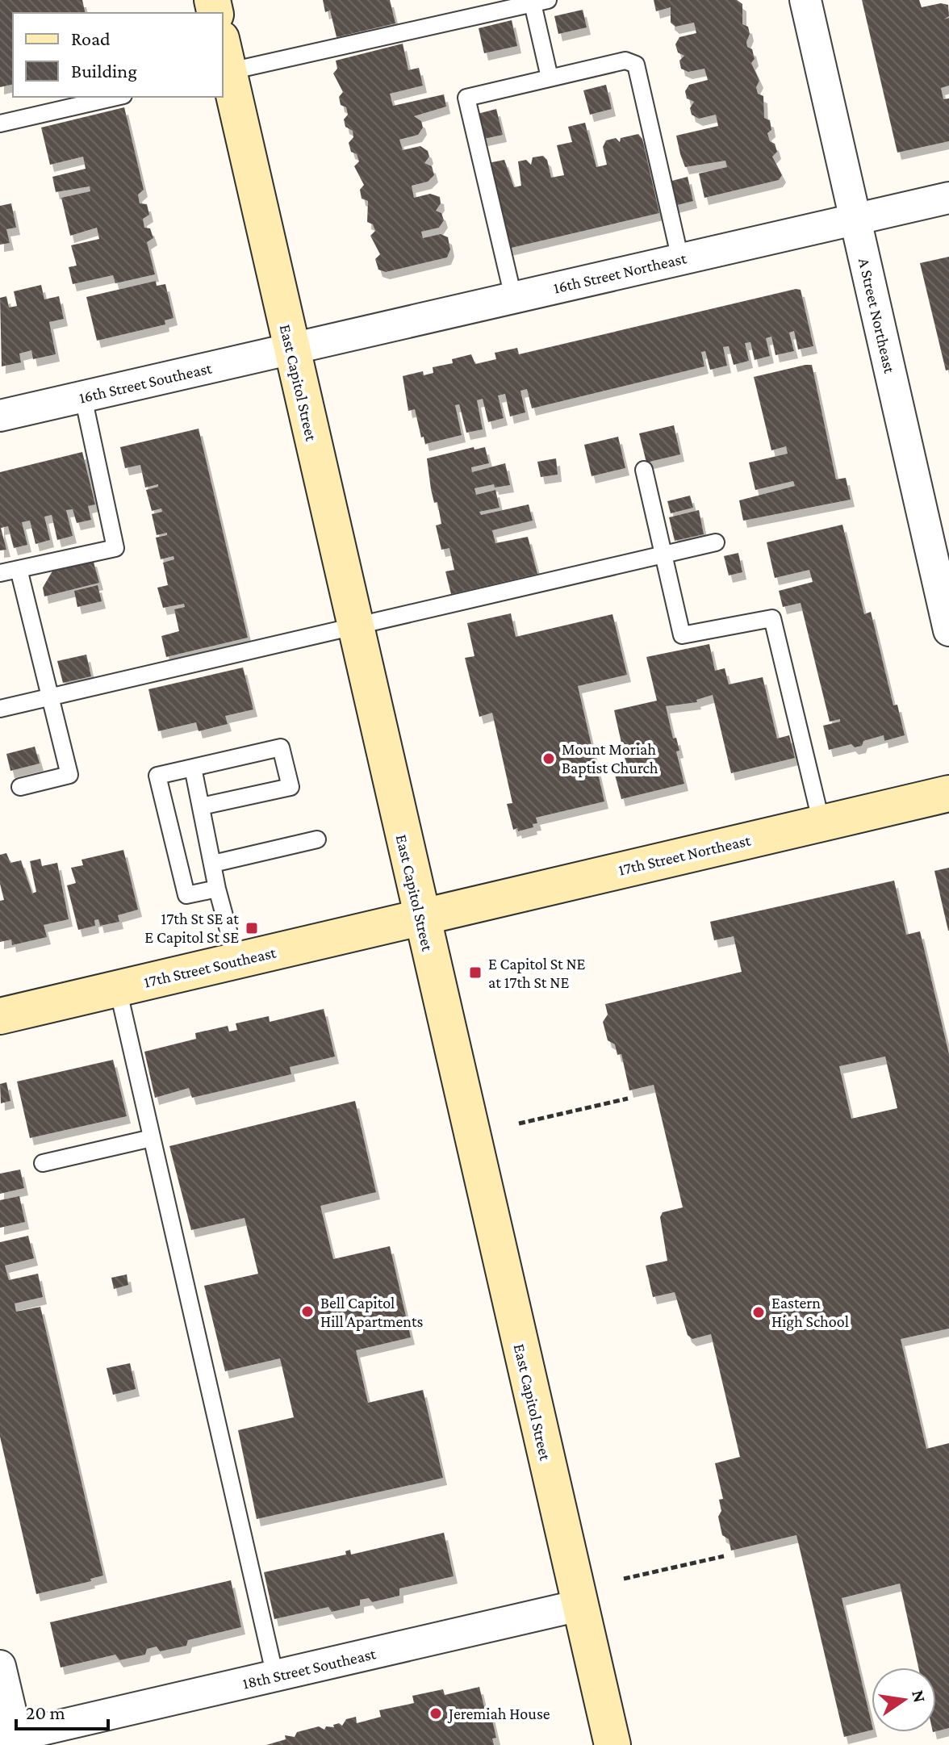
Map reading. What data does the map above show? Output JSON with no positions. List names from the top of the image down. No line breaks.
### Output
{"streets":{"main road":["East Capitol Street","17th Street Northeast","17th Street Southeast"],"street":["16th Street Northeast","A Street Northeast","16th Street Southeast","18th Street Southeast"]},"crossings":[["16th Street Northeast","A Street Northeast"],["16th Street Northeast","16th Street Southeast"],["16th Street Northeast","East Capitol Street"],["16th Street Southeast","East Capitol Street"],["East Capitol Street","17th Street Northeast"],["East Capitol Street","17th Street Southeast"],["East Capitol Street","18th Street Southeast"],["17th Street Northeast","17th Street Southeast"]],"places":{"other":["Mount Moriah Baptist Church","Bell Capitol Hill Apartments","Eastern High School","Jeremiah House"],"transit":["17th St SE at E Capitol St SE","E Capitol St NE at 17th St NE"]},"legend":["Road","Building"],"scale_bar":"20 m","north":"right"}
